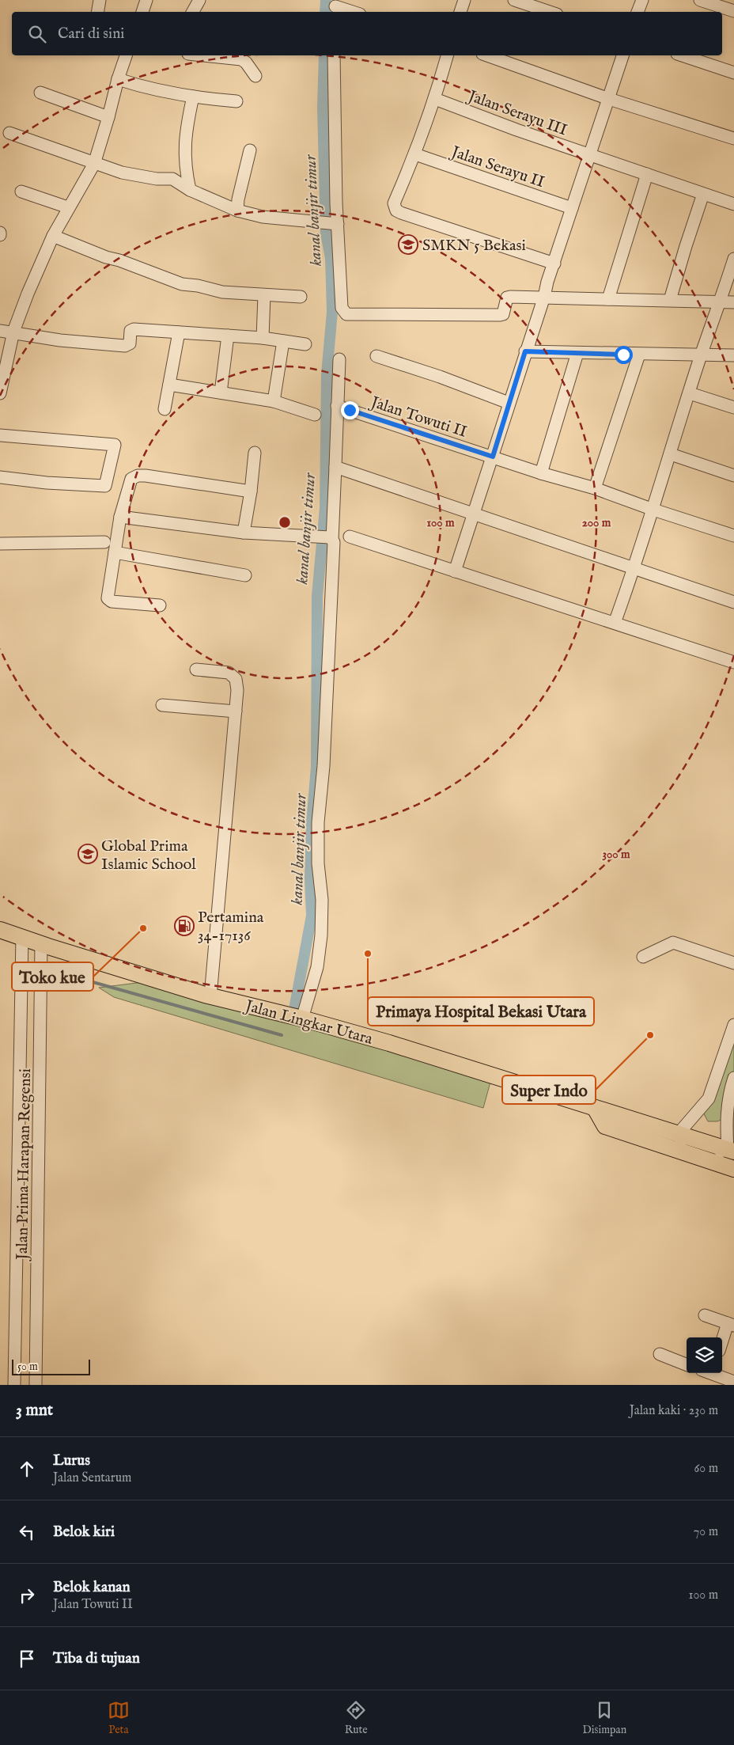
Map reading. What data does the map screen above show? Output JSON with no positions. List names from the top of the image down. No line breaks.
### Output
{"streets":{"main road":["Jalan Lingkar Utara"],"street":["Jalan Serayu III","Jalan Serayu II","Jalan Towuti II","Jalan Prima Harapan Regensi"]},"crossings":[["Jalan Lingkar Utara","Jalan Prima Harapan Regensi"]],"water":["kanal banjir timur"],"places":{"school or university":["SMKN 5 Bekasi","Global Prima Islamic School"],"fuel station":["Pertamina 34-17136"],"other":["Toko kue","Primaya Hospital Bekasi Utara","Super Indo"]},"scale_bar":"50 m","page":{"search":"Cari di sini","scale":"50 m","heading":["3 mnt","Jalan kaki · 230 m"],"list":[["Lurus","Jalan Sentarum","60 m"],["Belok kiri","70 m"],["Belok kanan","Jalan Towuti II","100 m"],"Tiba di tujuan"],"nav":["Peta","Rute","Disimpan"]},"rings":["100 m","200 m","300 m"]}
